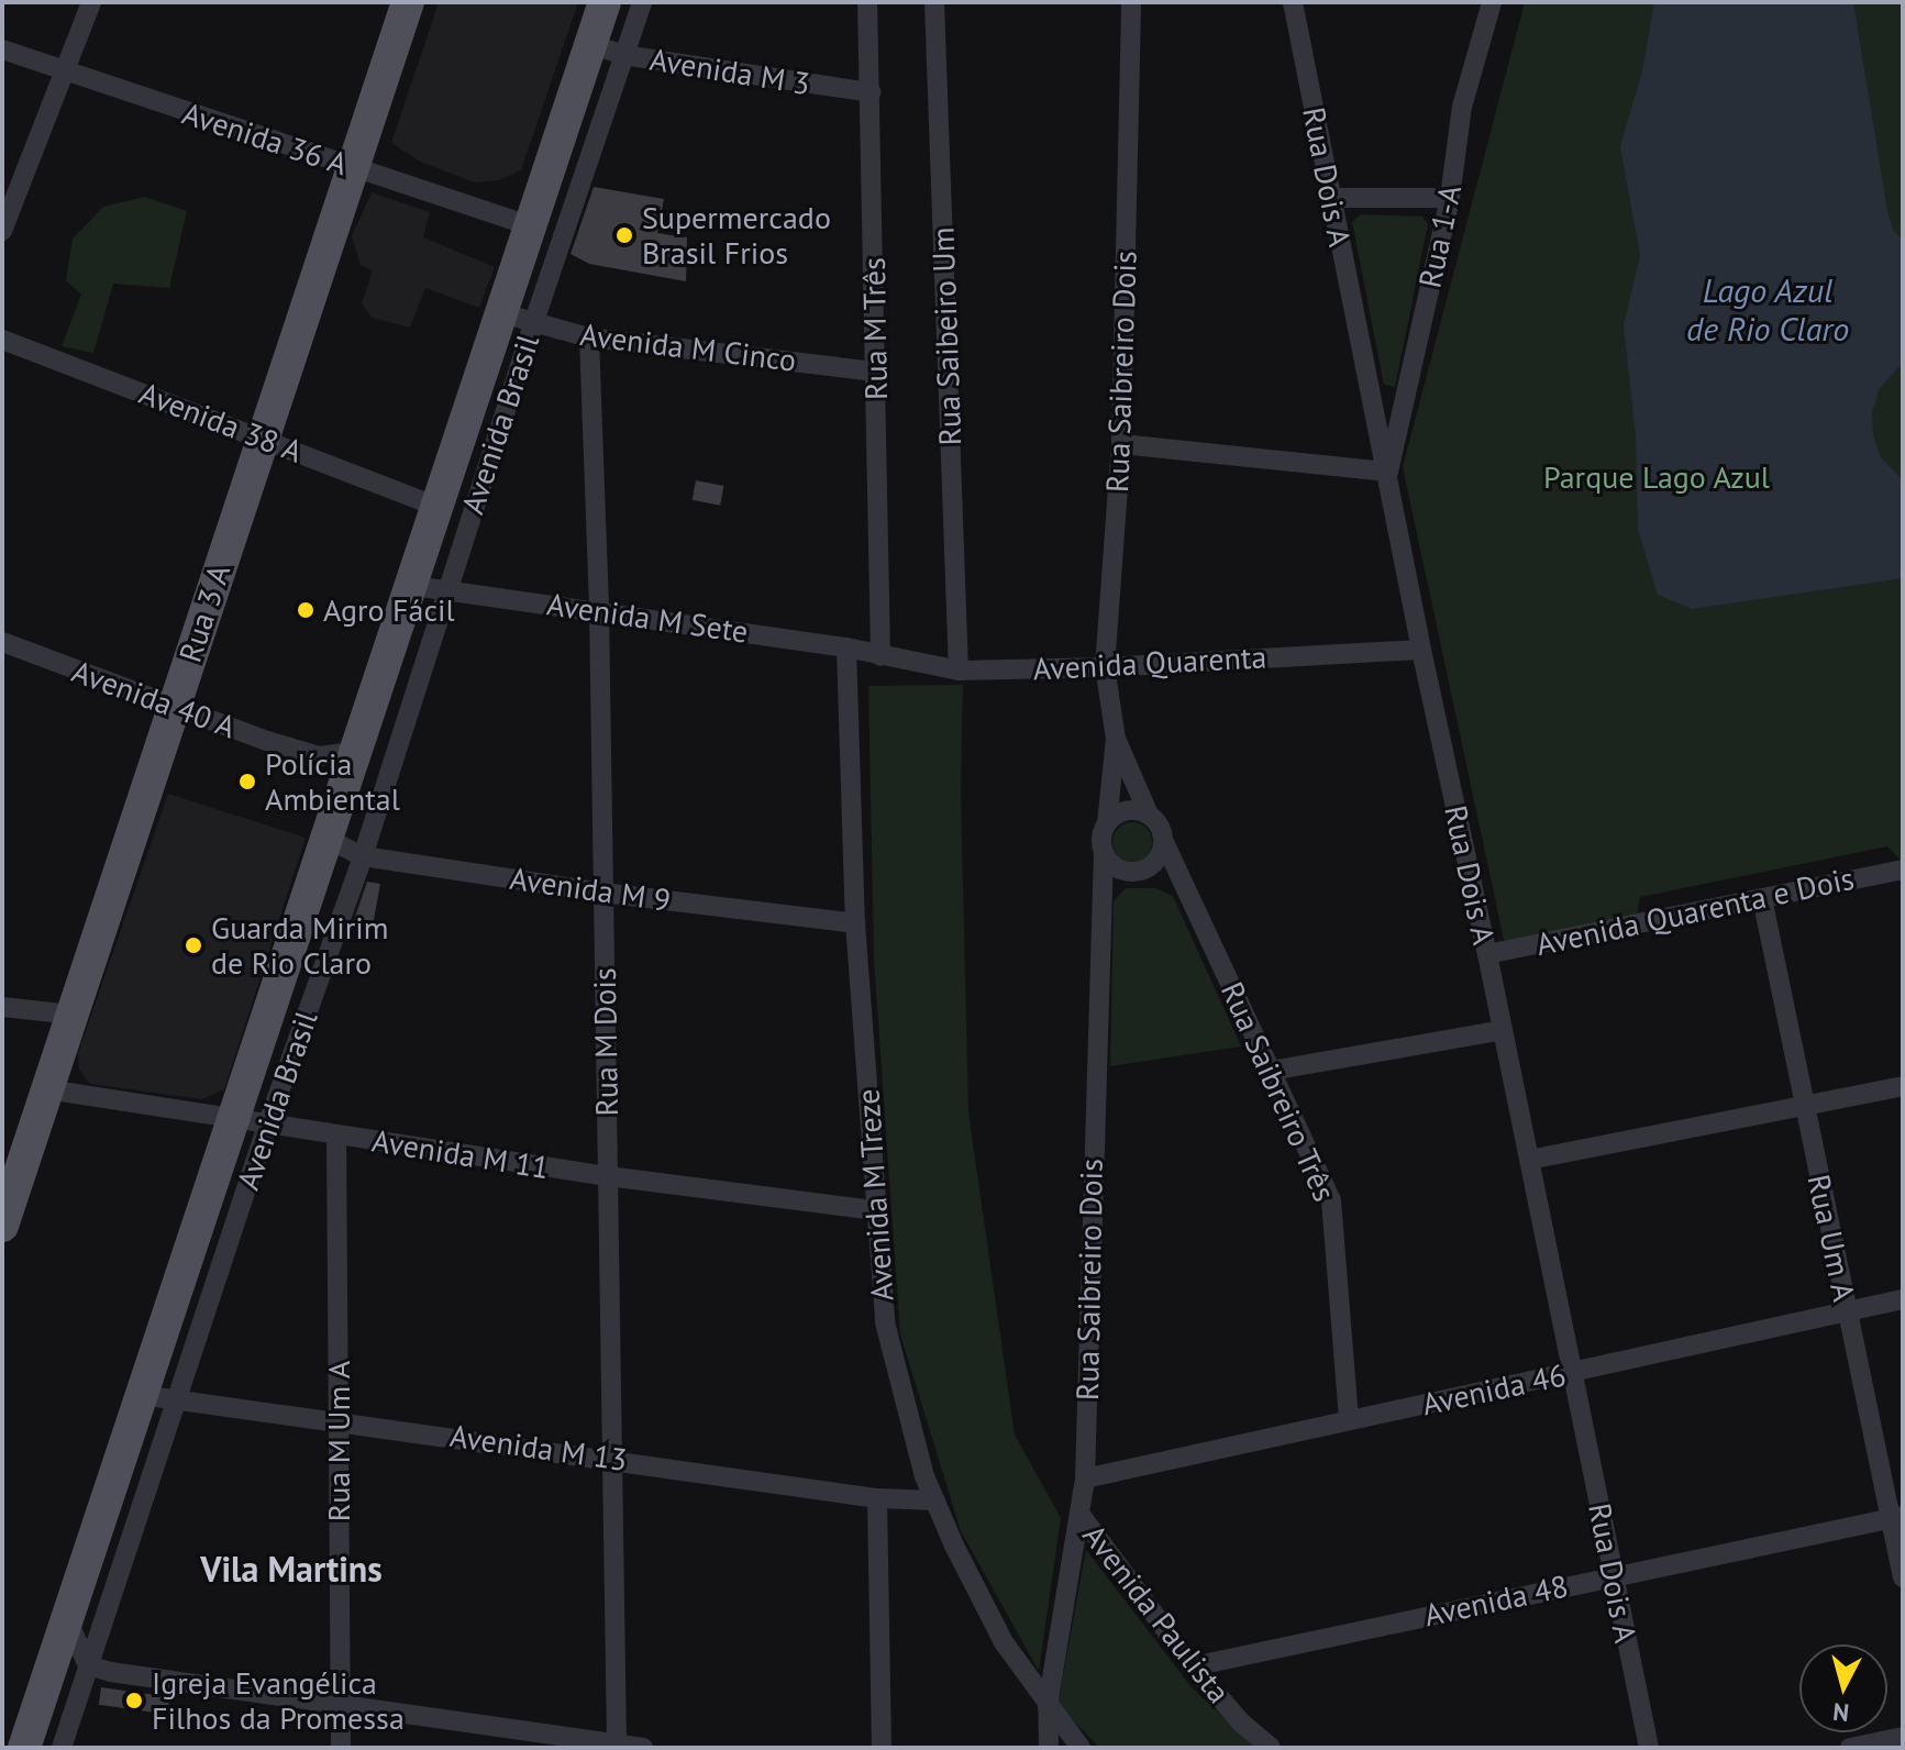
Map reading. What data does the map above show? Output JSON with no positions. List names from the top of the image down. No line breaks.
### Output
{"streets":{"main road":["Avenida Brasil","Rua 3 A"],"street":["Avenida M 3","Avenida 36 A","Rua Dois A","Rua 1-A","Rua M Três","Rua Saibeiro Um","Avenida M Cinco","Rua Saibreiro Dois","Avenida 38 A","Avenida M Sete","Avenida Quarenta","Avenida 40 A","Avenida M 9","Avenida Quarenta e Dois","Rua M Dois","Rua Saibreiro Três","Avenida M 11","Avenida M Treze","Rua Um A","Avenida 46","Rua M Um A","Avenida M 13","Avenida 48","Avenida Paulista"]},"crossings":[["Avenida M 3","Rua M Três"],["Avenida M 3","Avenida Brasil"],["Avenida 36 A","Avenida Brasil"],["Avenida 36 A","Rua 3 A"],["Rua Dois A","Rua 1-A"],["Rua Dois A","Avenida Quarenta"],["Rua Dois A","Avenida Quarenta e Dois"],["Rua Dois A","Avenida 46"],["Rua Dois A","Avenida 48"],["Rua M Três","Avenida M Cinco"],["Rua M Três","Avenida M Sete"],["Rua M Três","Avenida Quarenta"],["Rua Saibeiro Um","Avenida Quarenta"],["Avenida M Cinco","Avenida Brasil"],["Avenida M Cinco","Rua M Dois"],["Rua Saibreiro Dois","Avenida Quarenta"],["Rua Saibreiro Dois","Rua Saibreiro Três"],["Rua Saibreiro Dois","Avenida M Treze"],["Rua Saibreiro Dois","Avenida 46"],["Rua Saibreiro Dois","Avenida Paulista"],["Avenida 38 A","Avenida Brasil"],["Avenida 38 A","Rua 3 A"],["Avenida Brasil","Avenida M Sete"],["Avenida Brasil","Avenida 40 A"],["Avenida Brasil","Avenida M 9"],["Avenida Brasil","Avenida M 11"],["Avenida Brasil","Avenida M 13"],["Rua 3 A","Avenida 40 A"],["Rua 3 A","Avenida M 11"],["Avenida M Sete","Avenida Quarenta"],["Avenida M Sete","Rua M Dois"],["Avenida M Sete","Avenida M Treze"],["Avenida M 9","Rua M Dois"],["Avenida M 9","Avenida M Treze"],["Avenida Quarenta e Dois","Rua Um A"],["Rua M Dois","Avenida M 11"],["Rua M Dois","Avenida M 13"],["Rua Saibreiro Três","Avenida 46"],["Avenida M 11","Avenida M Treze"],["Avenida M 11","Rua M Um A"],["Avenida M Treze","Avenida M 13"],["Rua Um A","Avenida 46"],["Rua Um A","Avenida 48"],["Rua M Um A","Avenida M 13"],["Avenida 48","Avenida Paulista"]],"districts":["Vila Martins"],"water":["Lago Azul de Rio Claro"],"parks":["Parque Lago Azul"],"places":["Supermercado Brasil Frios","Agro Fácil","Polícia Ambiental","Guarda Mirim de Rio Claro","Igreja Evangélica Filhos da Promessa"],"north":"bottom"}
